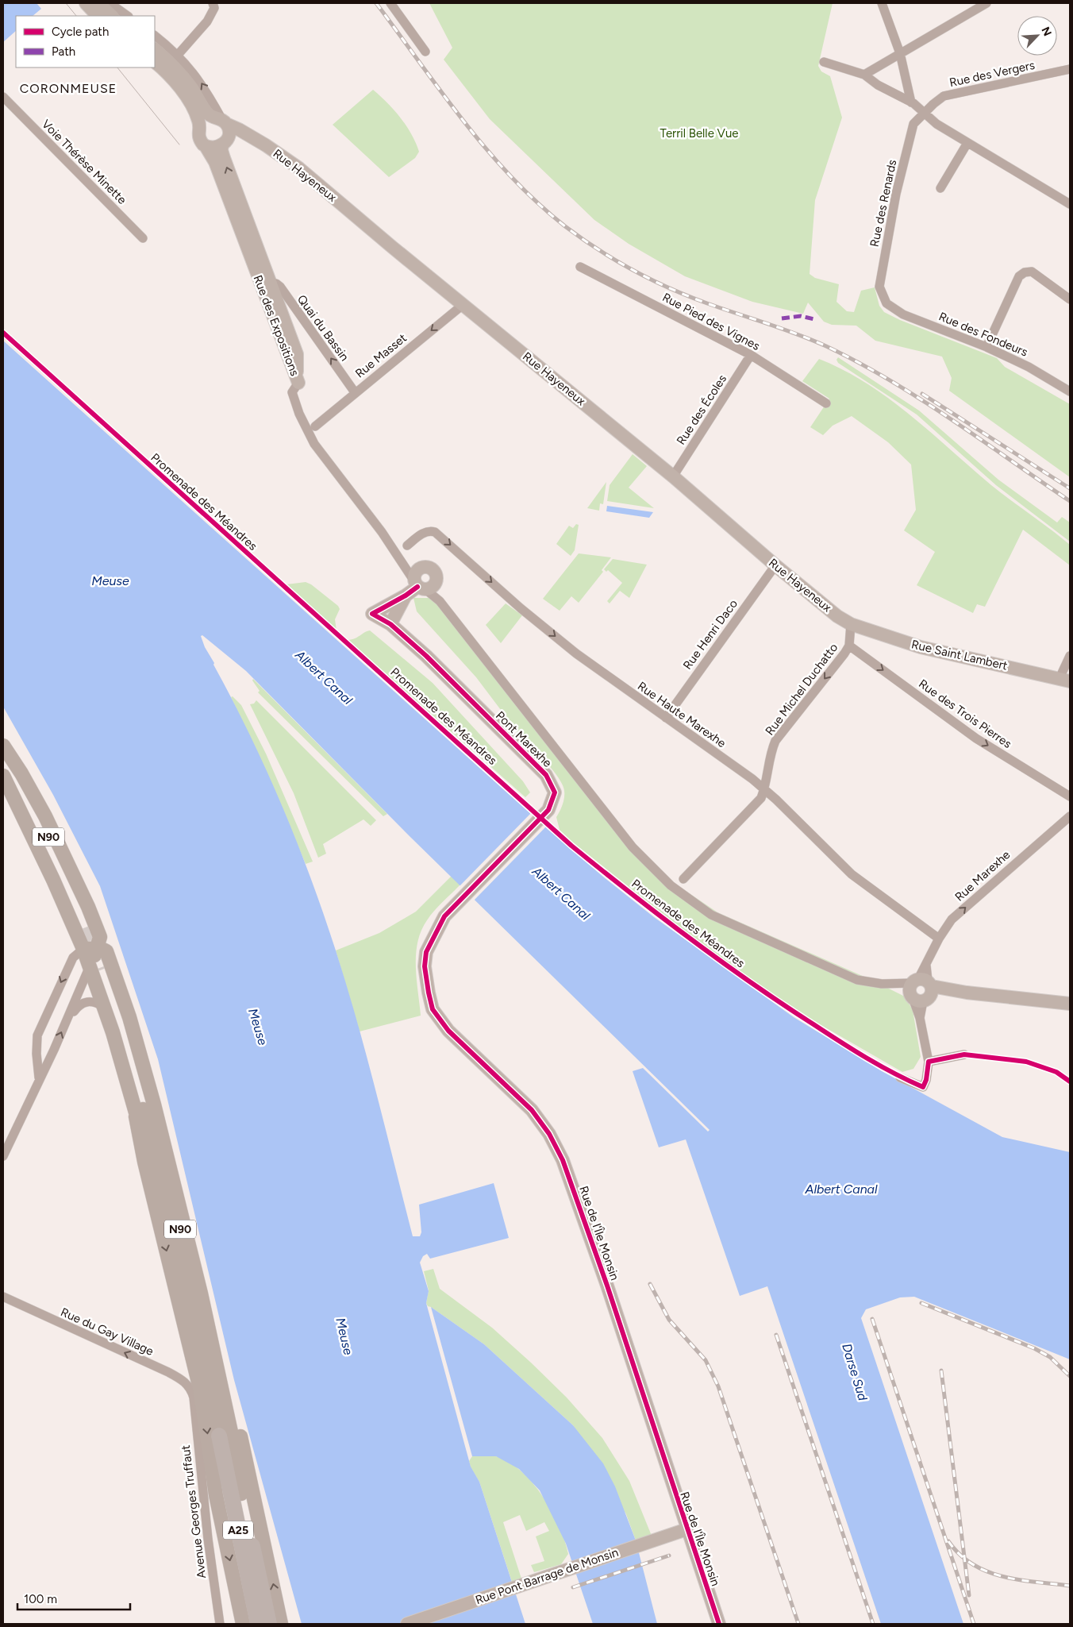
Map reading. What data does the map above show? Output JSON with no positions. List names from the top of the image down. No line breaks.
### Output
{"streets":{"highway":["A25"],"main road":["N90"],"street":["Rue des Vergers","Voie Thérèse Minette","Rue Hayeneux","Rue des Renards","Rue Pied des Vignes","Rue des Expositions","Quai du Bassin","Rue des Fondeurs","Rue Masset","Rue des Écoles","Rue Henri Daco","Rue Saint Lambert","Rue Michel Duchatto","Rue des Trois Pierres","Rue Haute Marexhe","Pont Marexhe","Rue Marexhe","Rue de l'Île Monsin","Rue du Gay Village","Avenue Georges Truffaut","Rue Pont Barrage de Monsin"],"cycle path":["Promenade des Méandres"]},"crossings":[["Rue des Vergers","Rue des Renards"],["Rue Hayeneux","Rue des Expositions"],["Rue Hayeneux","Rue Masset"],["Rue Hayeneux","Rue des Écoles"],["Rue Hayeneux","Rue Henri Daco"],["Rue Hayeneux","Rue Saint Lambert"],["Rue Hayeneux","Rue Michel Duchatto"],["Rue des Renards","Rue des Fondeurs"],["Rue Pied des Vignes","Rue des Écoles"],["Rue des Expositions","Quai du Bassin"],["Quai du Bassin","Rue Masset"],["Rue Henri Daco","Rue Haute Marexhe"],["Rue Saint Lambert","Rue Michel Duchatto"],["Rue Michel Duchatto","Rue des Trois Pierres"],["Rue Michel Duchatto","Rue Haute Marexhe"],["Rue Haute Marexhe","Rue Marexhe"],["Pont Marexhe","Rue de l'Île Monsin"],["N90","A25"],["Rue de l'Île Monsin","Rue Pont Barrage de Monsin"],["Rue du Gay Village","Avenue Georges Truffaut"]],"one_way":["Rue Masset","Rue Michel Duchatto","Rue des Trois Pierres","Rue Marexhe","Rue du Gay Village"],"districts":["CORONMEUSE"],"water":["Meuse","Albert Canal","Darse Sud"],"parks":["Terril Belle Vue"],"legend":["Cycle path","Path"],"scale_bar":"100 m","north":"top right"}
